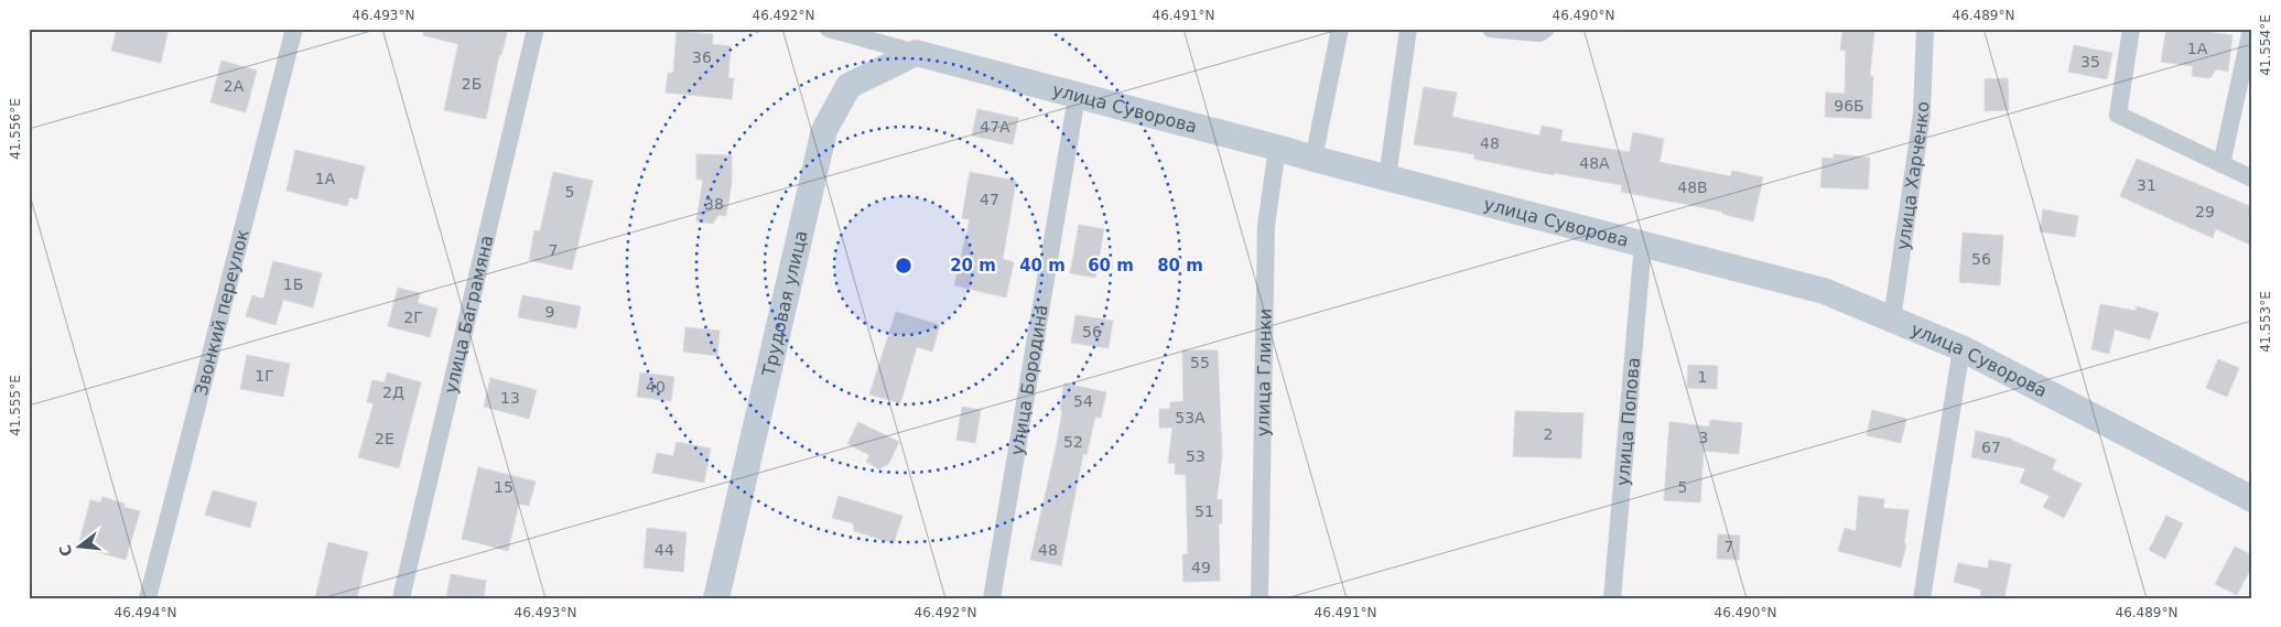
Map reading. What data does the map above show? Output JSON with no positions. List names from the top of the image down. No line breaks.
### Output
{"streets":{"main road":["улица Суворова","Трудовая улица"],"street":["улица Харченко","Звонкий переулок","улица Баграмяна","улица Глинки","улица Бородина","улица Попова"]},"crossings":[["улица Суворова","улица Харченко"],["улица Суворова","Трудовая улица"],["улица Суворова","улица Глинки"],["улица Суворова","улица Бородина"],["улица Суворова","улица Попова"]],"house_numbers":["1А","36","35","2Б","2А","96Б","47А","48","48А","1А","31","48В","5","47","38","29","7","56","1Б","9","2Г","56","55","1Г","1","40","2Д","13","54","53А","2","3","2Е","52","67","53","15","5","51","7","44","48","49"],"north":"left","coordinates":["46.493°N","46.492°N","46.491°N","46.490°N","46.489°N","41.554°E","41.556°E","41.553°E","41.555°E","46.494°N"],"rings":["20 m","40 m","60 m","80 m"]}
